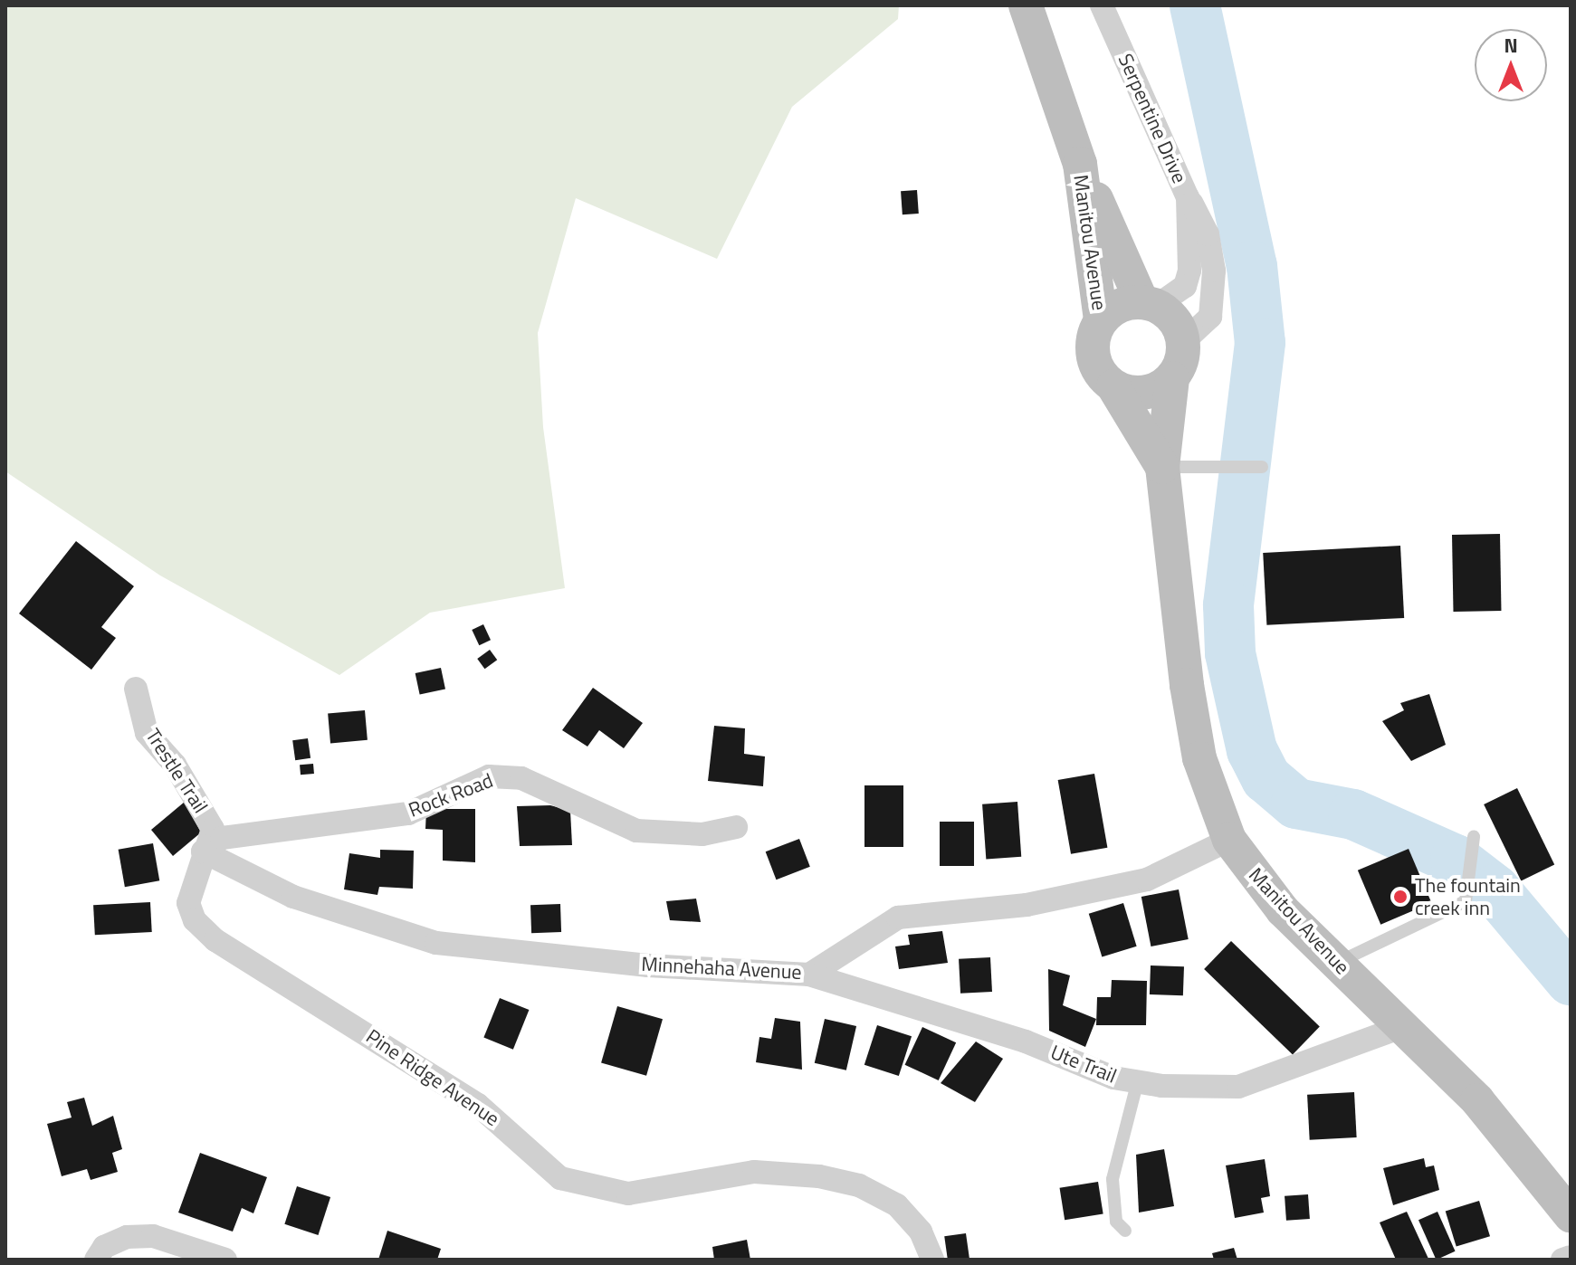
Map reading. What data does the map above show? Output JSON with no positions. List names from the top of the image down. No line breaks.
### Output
{"streets":{"main road":["Manitou Avenue"],"street":["Serpentine Drive","Trestle Trail","Rock Road","Minnehaha Avenue","Ute Trail","Pine Ridge Avenue"]},"crossings":[["Serpentine Drive","Manitou Avenue"],["Manitou Avenue","Minnehaha Avenue"],["Manitou Avenue","Ute Trail"],["Trestle Trail","Rock Road"],["Trestle Trail","Minnehaha Avenue"],["Trestle Trail","Pine Ridge Avenue"],["Rock Road","Minnehaha Avenue"],["Rock Road","Pine Ridge Avenue"],["Minnehaha Avenue","Ute Trail"],["Minnehaha Avenue","Pine Ridge Avenue"]],"places":["The fountain creek inn"],"north":"top"}
